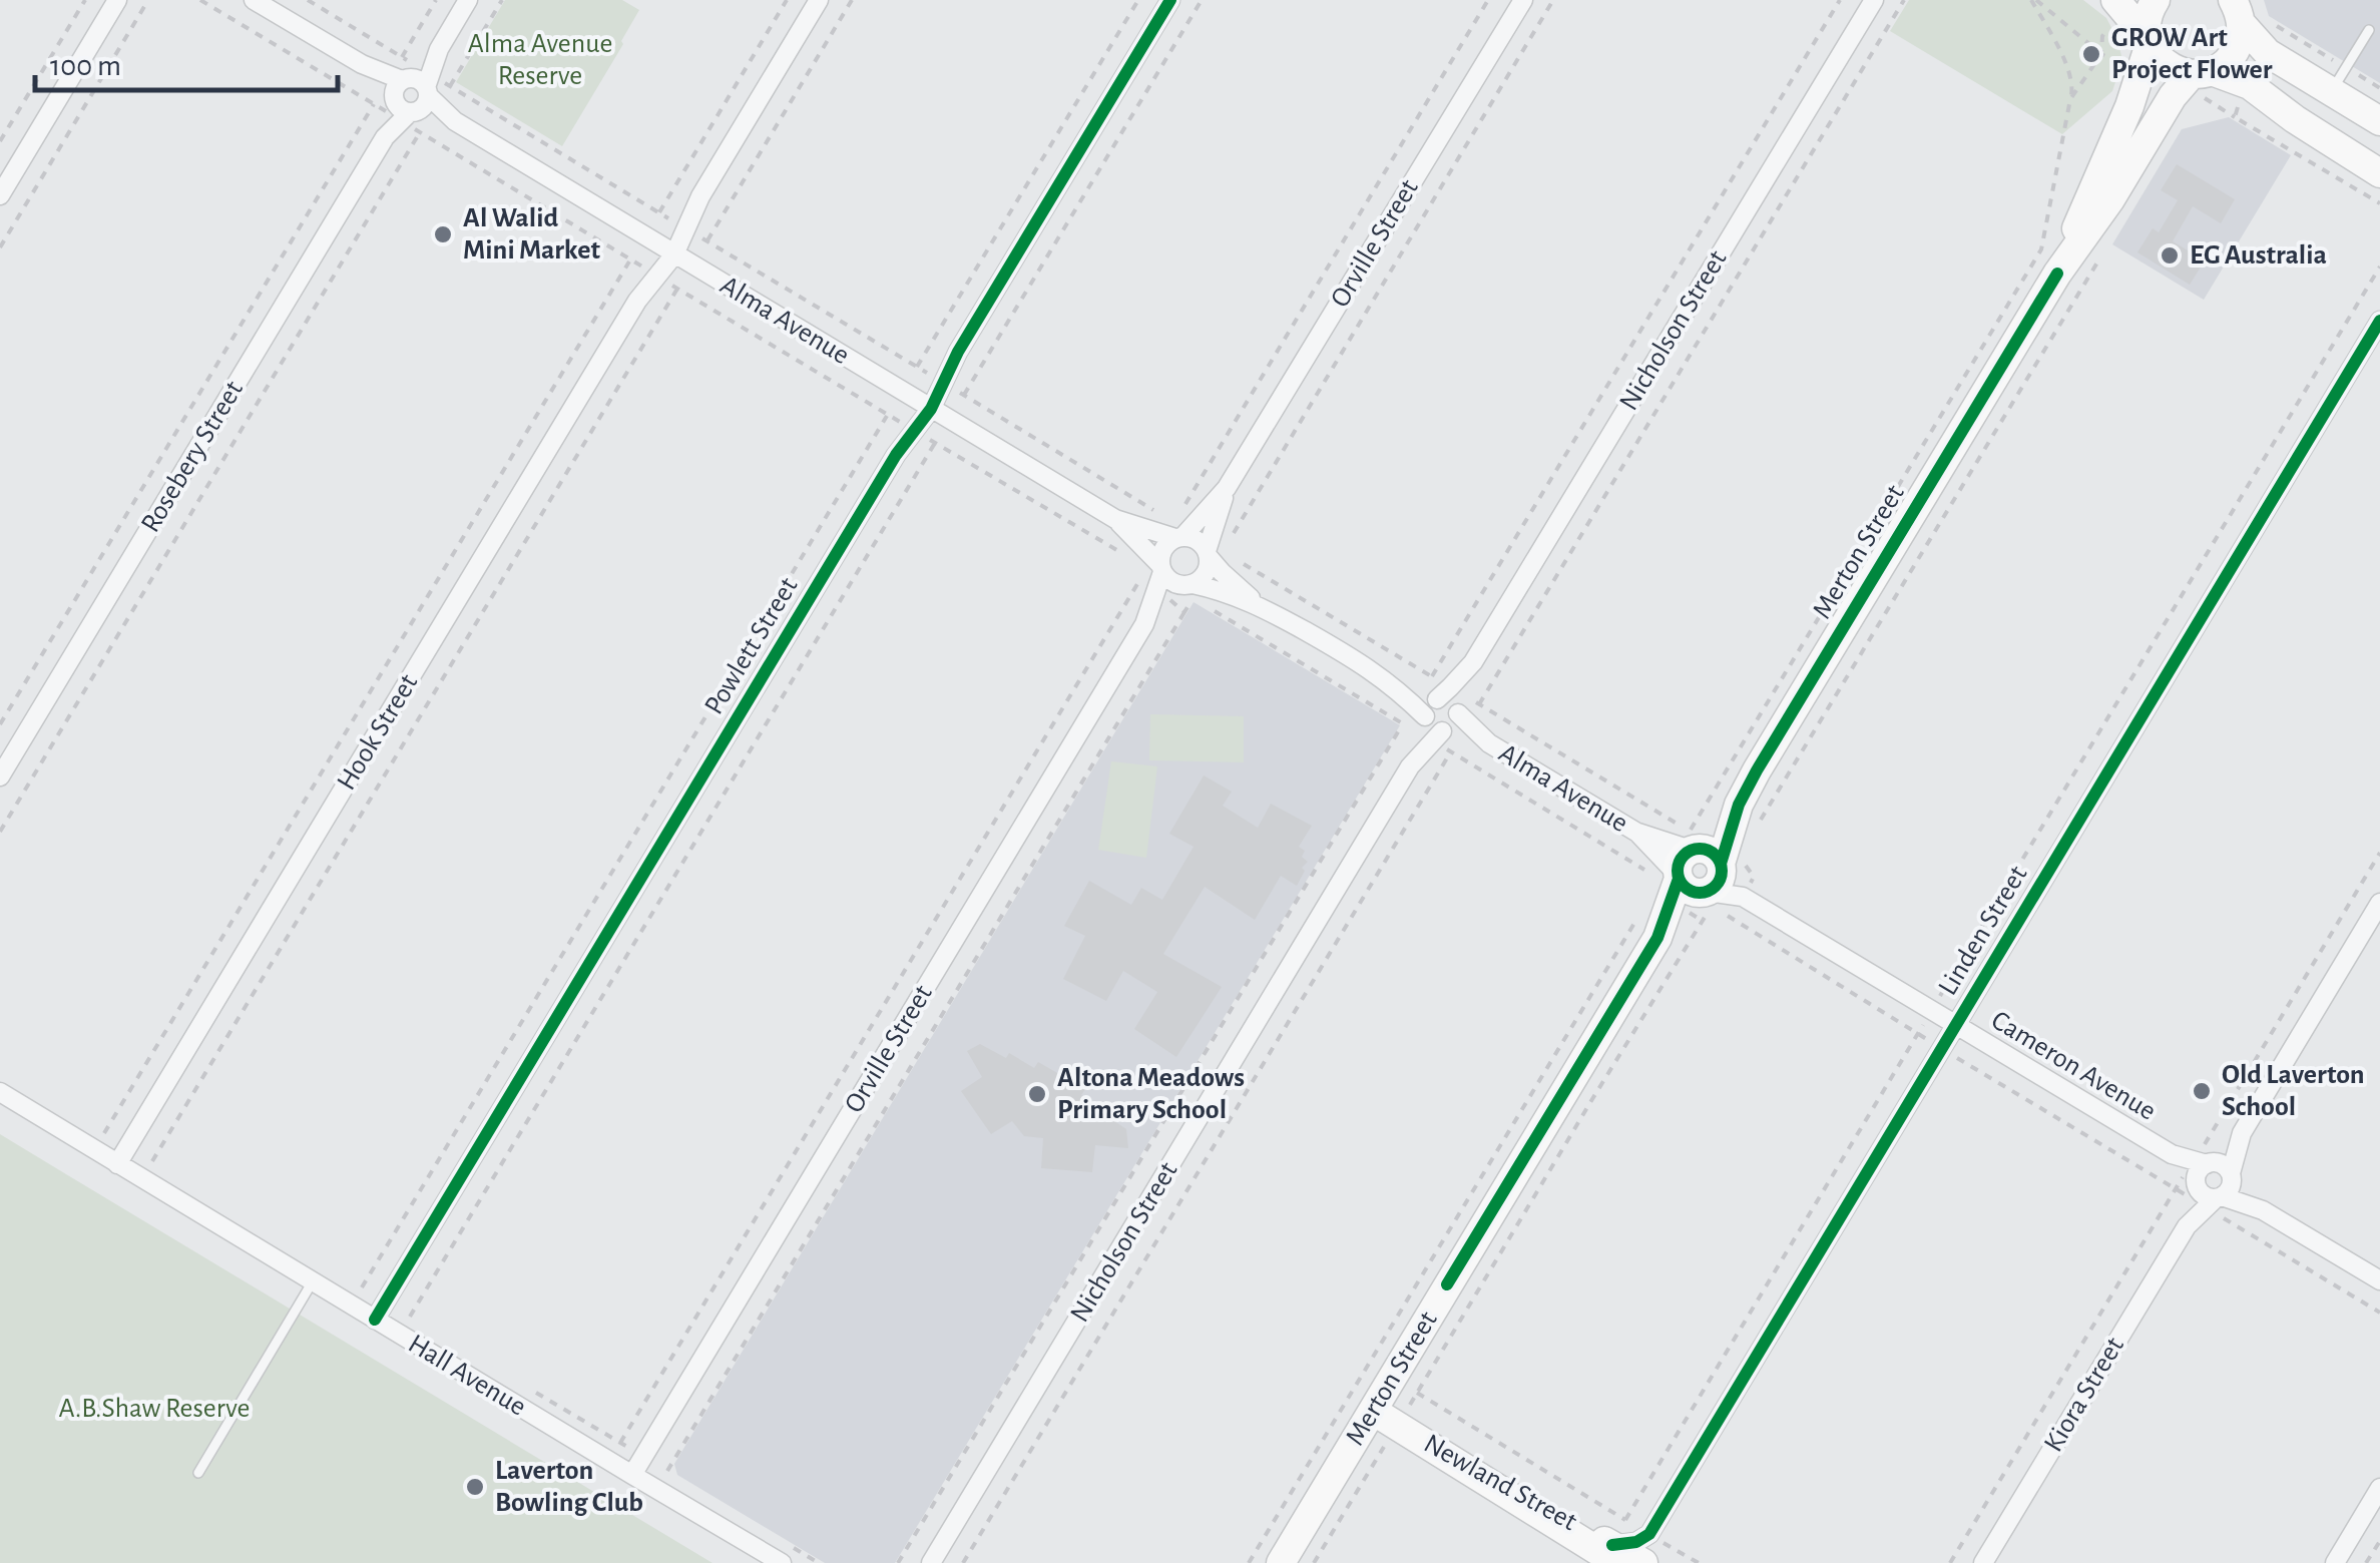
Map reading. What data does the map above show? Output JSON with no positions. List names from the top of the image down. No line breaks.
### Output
{"streets":{"street":["Orville Street","Alma Avenue","Nicholson Street","Rosebery Street","Merton Street","Powlett Street","Hook Street","Linden Street","Cameron Avenue","Hall Avenue","Kiora Street","Newland Street"]},"crossings":[["Orville Street","Alma Avenue"],["Orville Street","Hall Avenue"],["Alma Avenue","Nicholson Street"],["Alma Avenue","Rosebery Street"],["Alma Avenue","Merton Street"],["Alma Avenue","Powlett Street"],["Alma Avenue","Hook Street"],["Alma Avenue","Cameron Avenue"],["Merton Street","Cameron Avenue"],["Merton Street","Newland Street"],["Powlett Street","Hall Avenue"],["Hook Street","Hall Avenue"],["Linden Street","Cameron Avenue"],["Cameron Avenue","Kiora Street"]],"parks":["Alma Avenue Reserve","A.B.Shaw Reserve"],"places":["GROW Art Project Flower","Al Walid Mini Market","EG Australia","Old Laverton School","Altona Meadows Primary School","Laverton Bowling Club"],"scale_bar":"100 m"}
